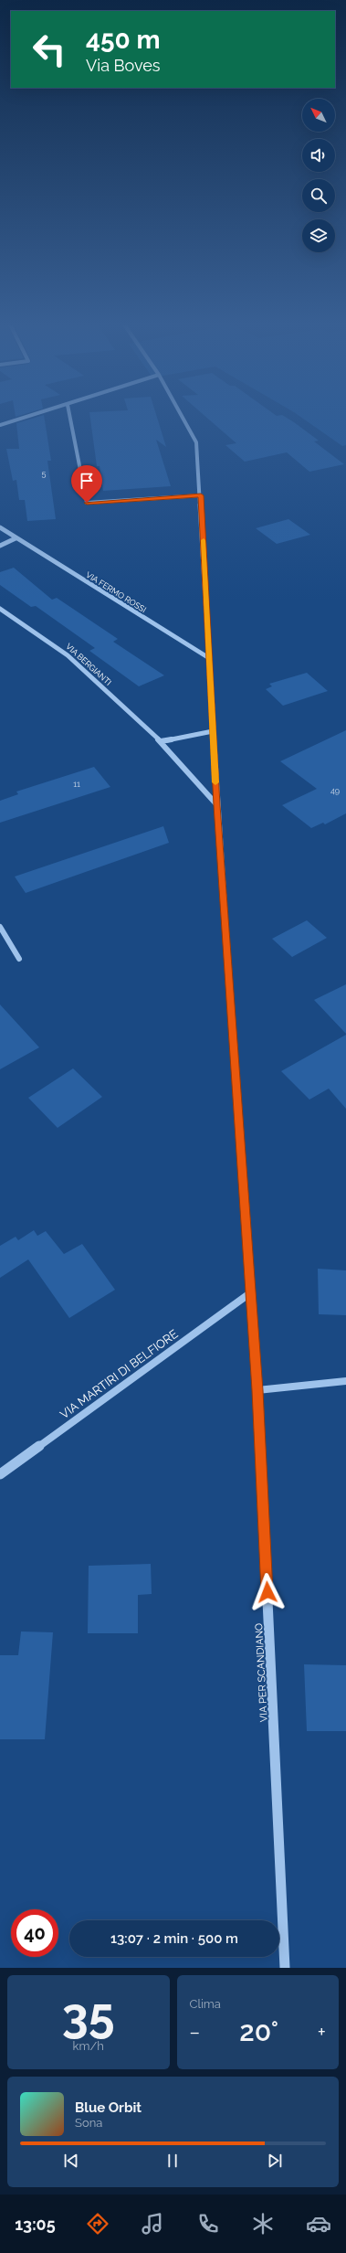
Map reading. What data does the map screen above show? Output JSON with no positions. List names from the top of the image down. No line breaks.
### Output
{"streets":{"street":["VIA FERMO ROSSI","VIA BERGIANTI","VIA MARTIRI DI BELFIORE","VIA PER SCANDIANO"]},"crossings":[["VIA FERMO ROSSI","VIA PER SCANDIANO"],["VIA BERGIANTI","VIA PER SCANDIANO"],["VIA MARTIRI DI BELFIORE","VIA PER SCANDIANO"]],"house_numbers":["5","11","49"],"north":"top left","page":{"turn":["450 m","Via Boves"],"limit":"40","trip":"13:07 · 2 min · 500 m","tile":[["35","km/h"],"Clima"],"heat":["−","20°","+"],"song":["Blue Orbit","Sona"],"tabs":"13:05"}}
